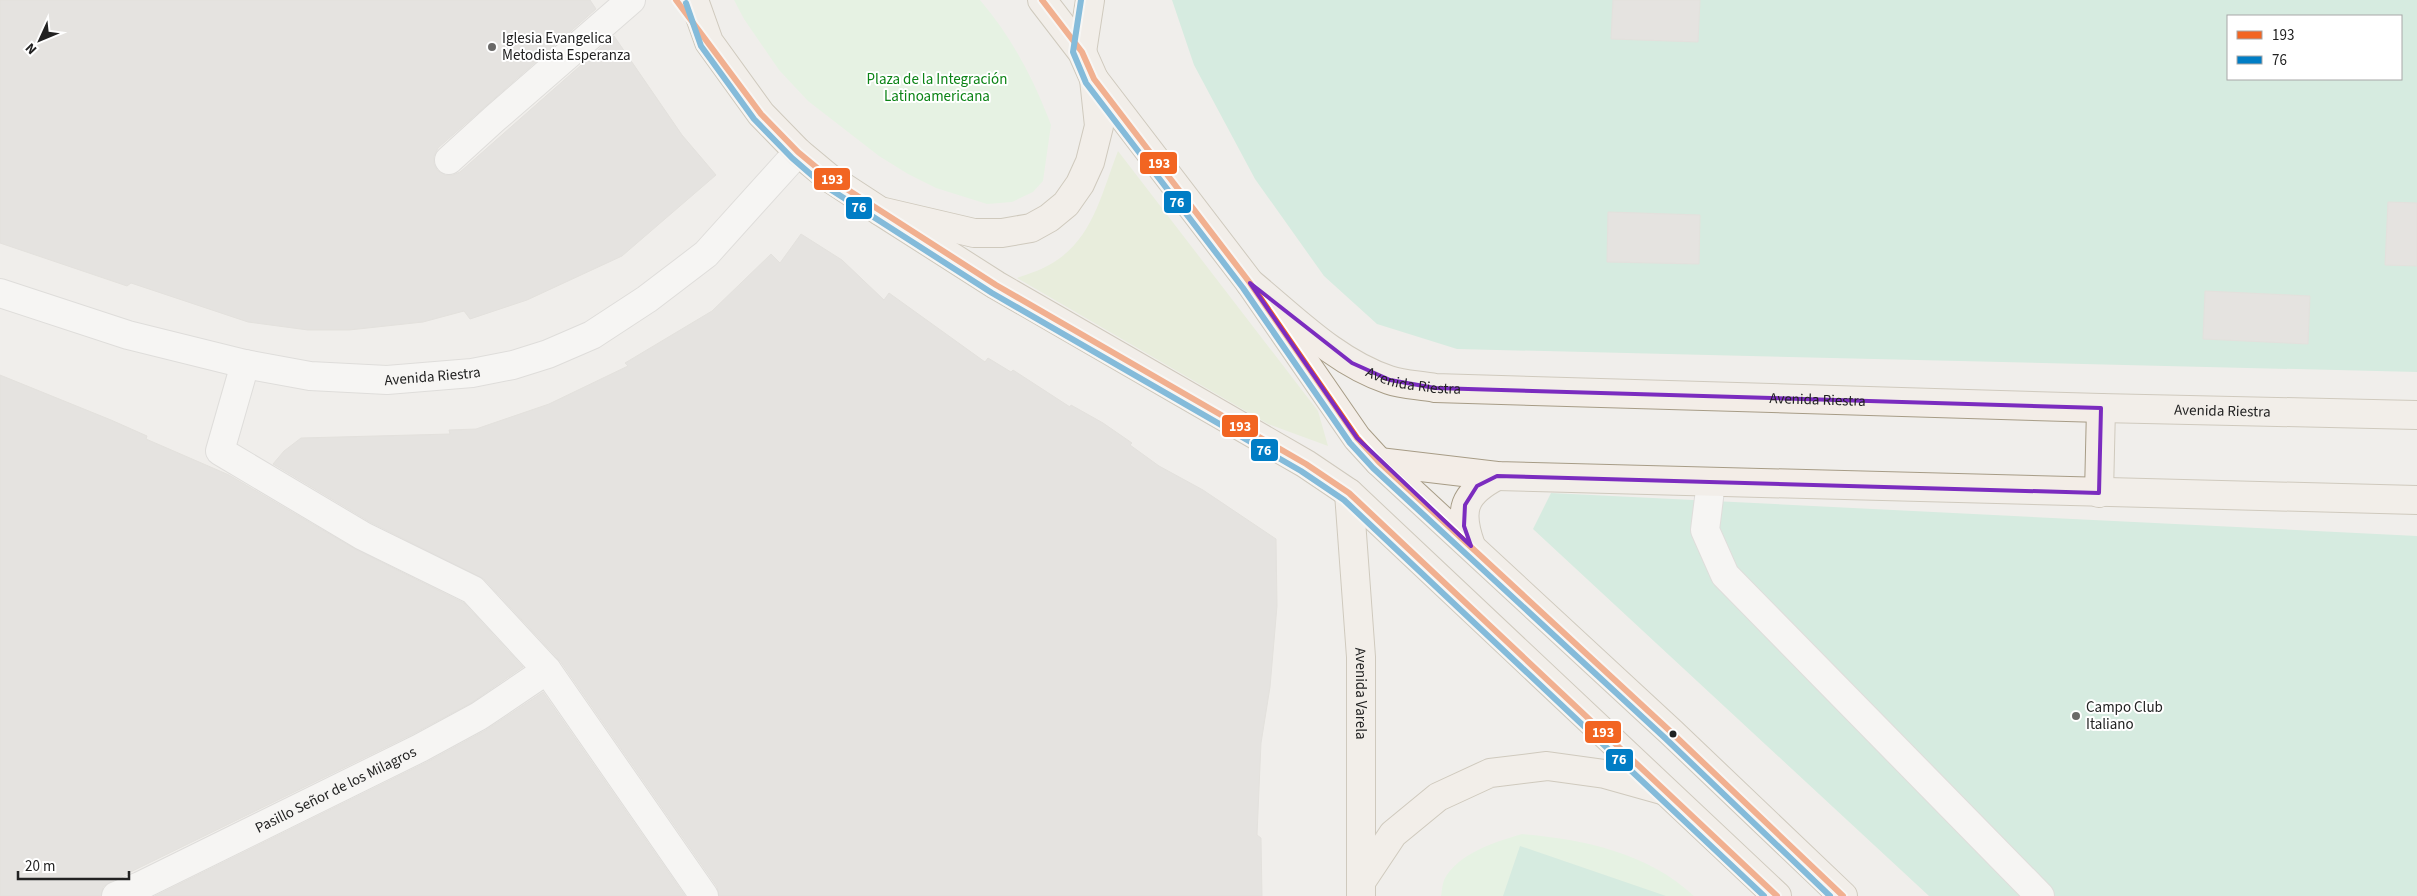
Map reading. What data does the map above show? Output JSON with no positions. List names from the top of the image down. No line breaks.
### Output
{"streets":{"main road":["Avenida Riestra","Avenida Varela"],"street":["Pasillo Señor de los Milagros"]},"parks":["Plaza de la Integración Latinoamericana"],"places":["Iglesia Evangelica Metodista Esperanza","Campo Club Italiano"],"lines":["transit line 193","transit line 76"],"legend":["193","76"],"scale_bar":"20 m","north":"bottom left"}
